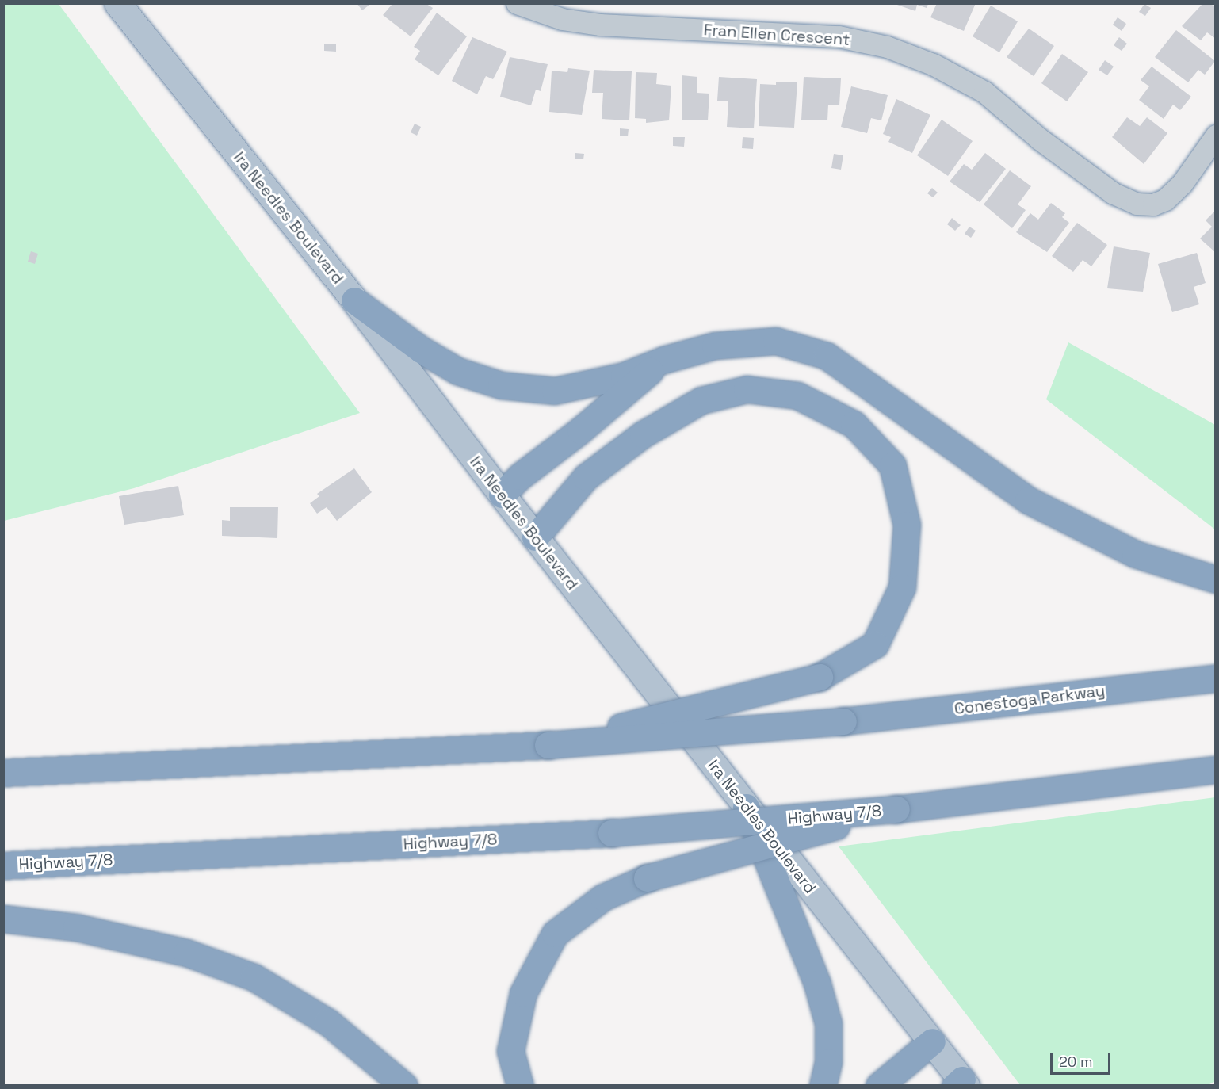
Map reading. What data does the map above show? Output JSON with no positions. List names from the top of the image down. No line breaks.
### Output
{"streets":{"highway":["Conestoga Parkway","Highway 7/8"],"main road":["Ira Needles Boulevard"],"street":["Fran Ellen Crescent"]},"scale_bar":"20 m"}
